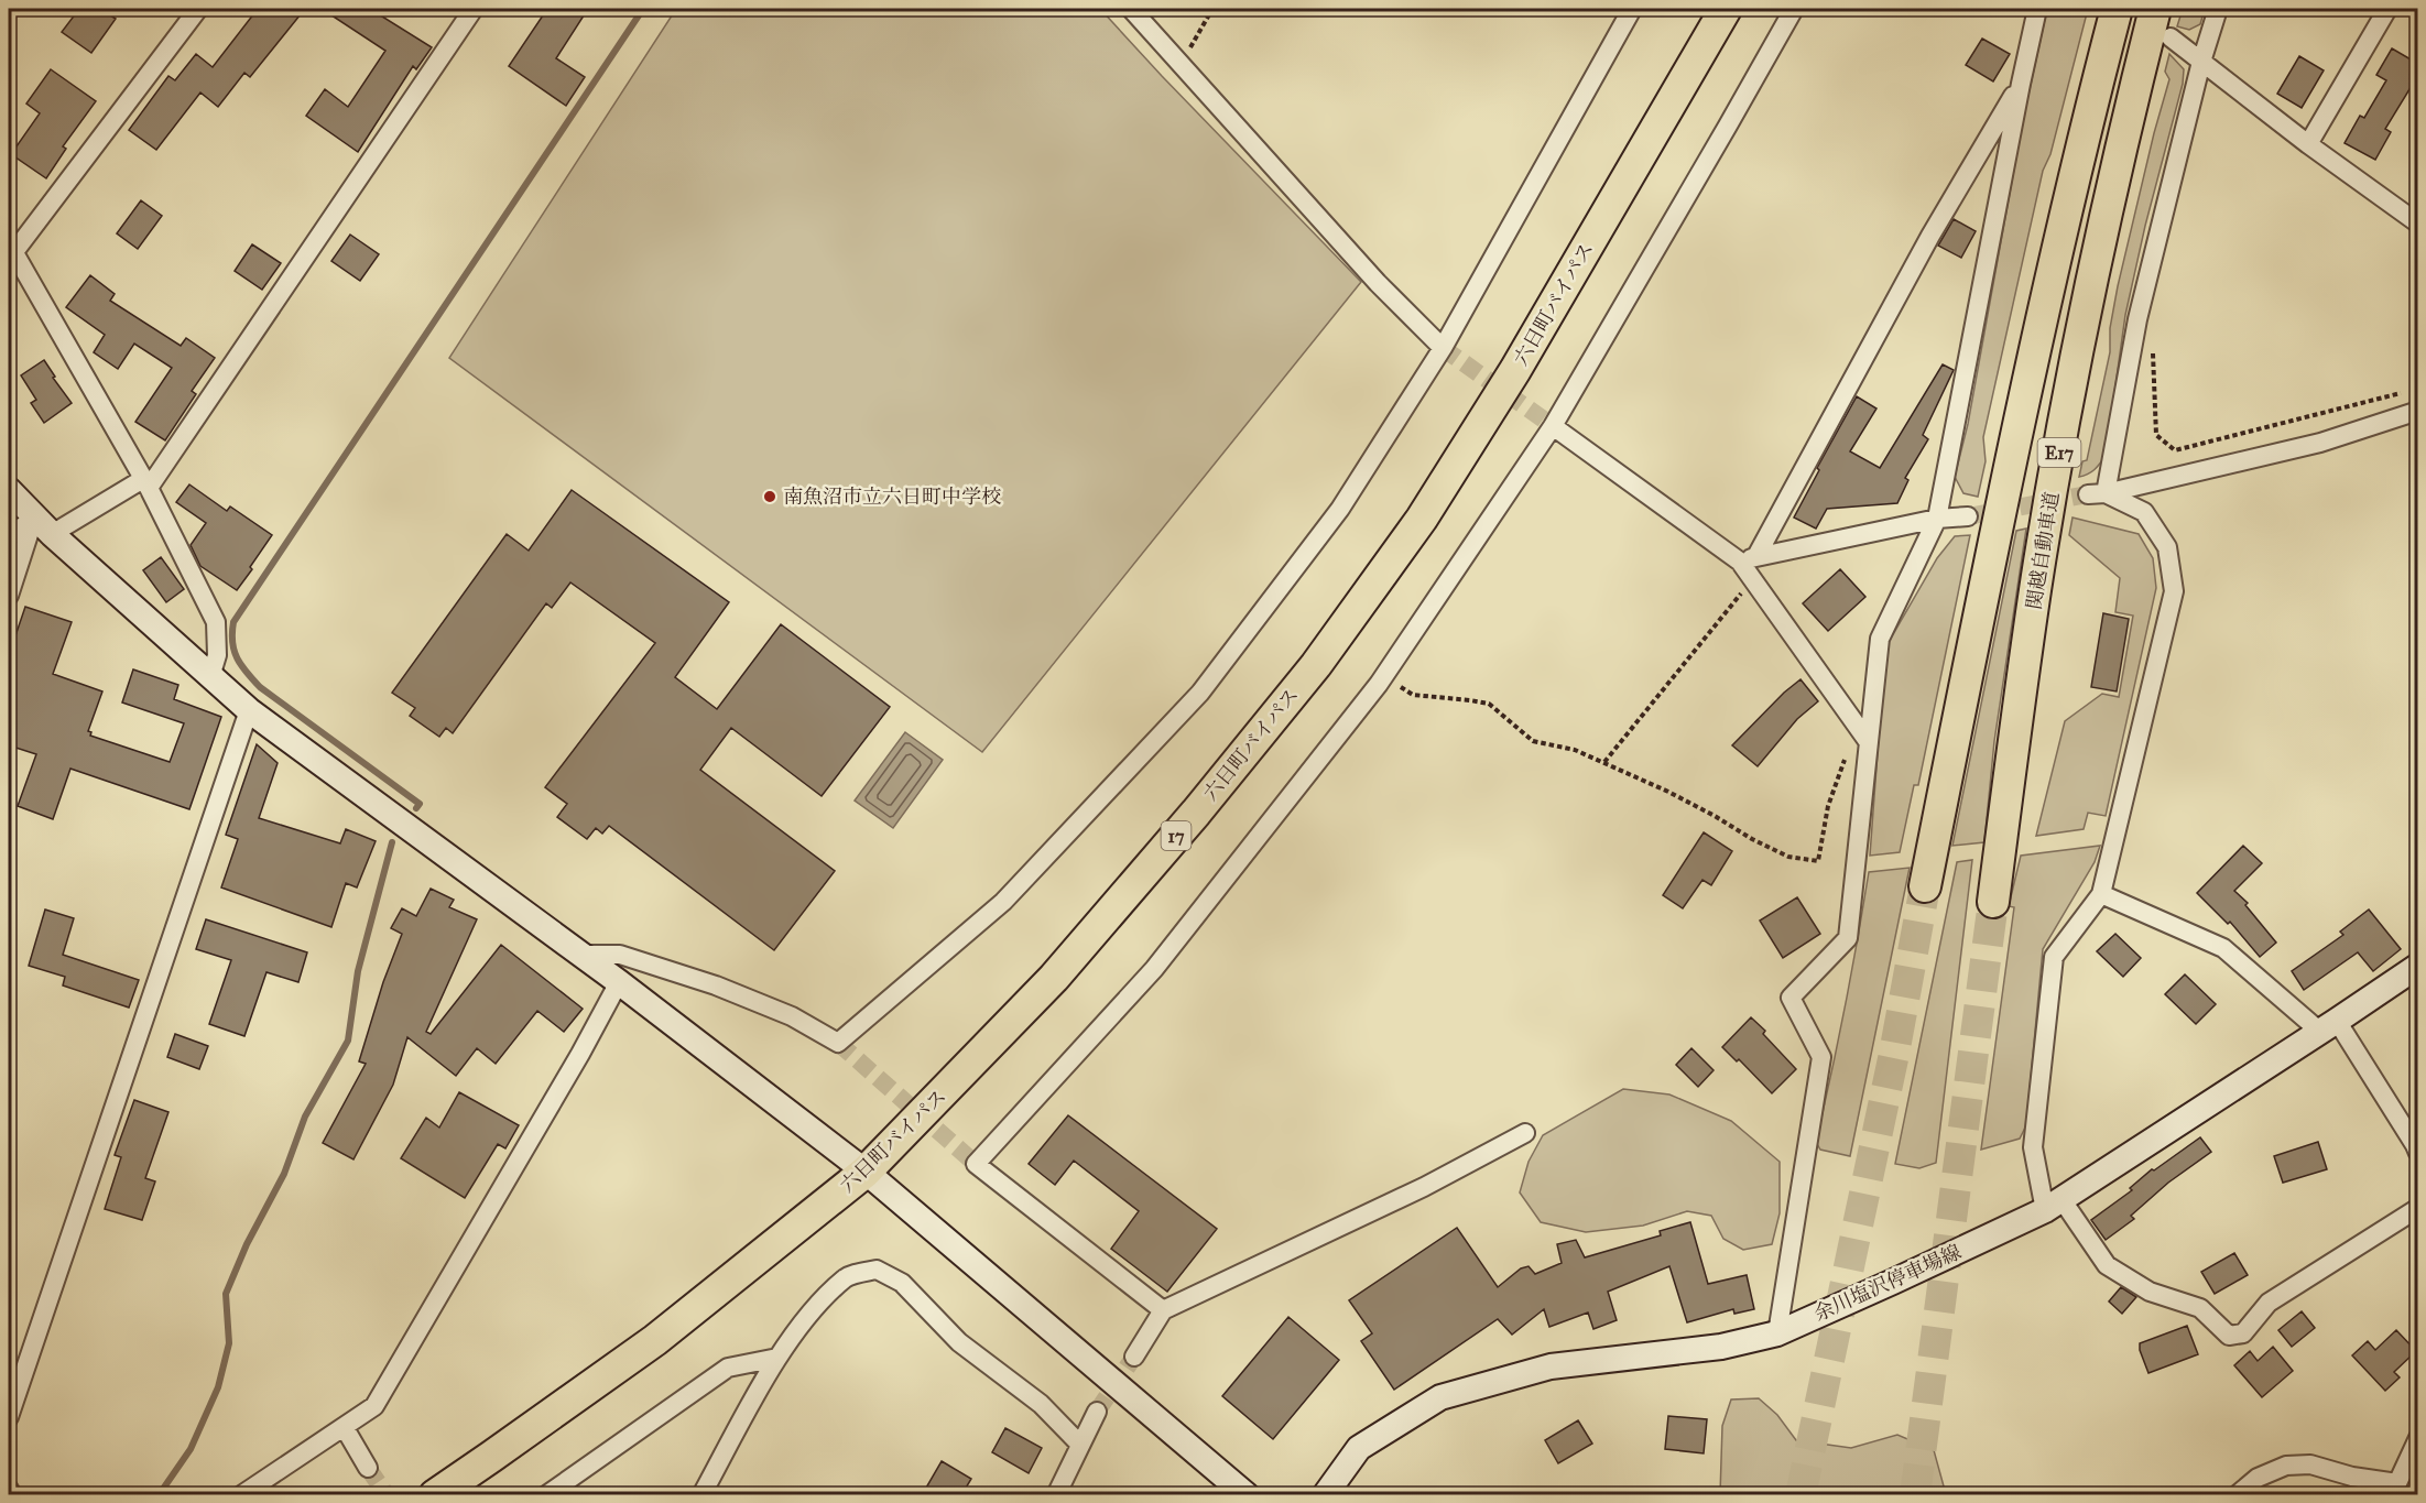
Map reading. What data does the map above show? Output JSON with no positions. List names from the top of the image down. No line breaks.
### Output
{"streets":{"highway":["六日町バイパス","E17","関越自動車道","17"],"street":["余川塩沢停車場線"]},"places":["南魚沼市立六日町中学校"]}
